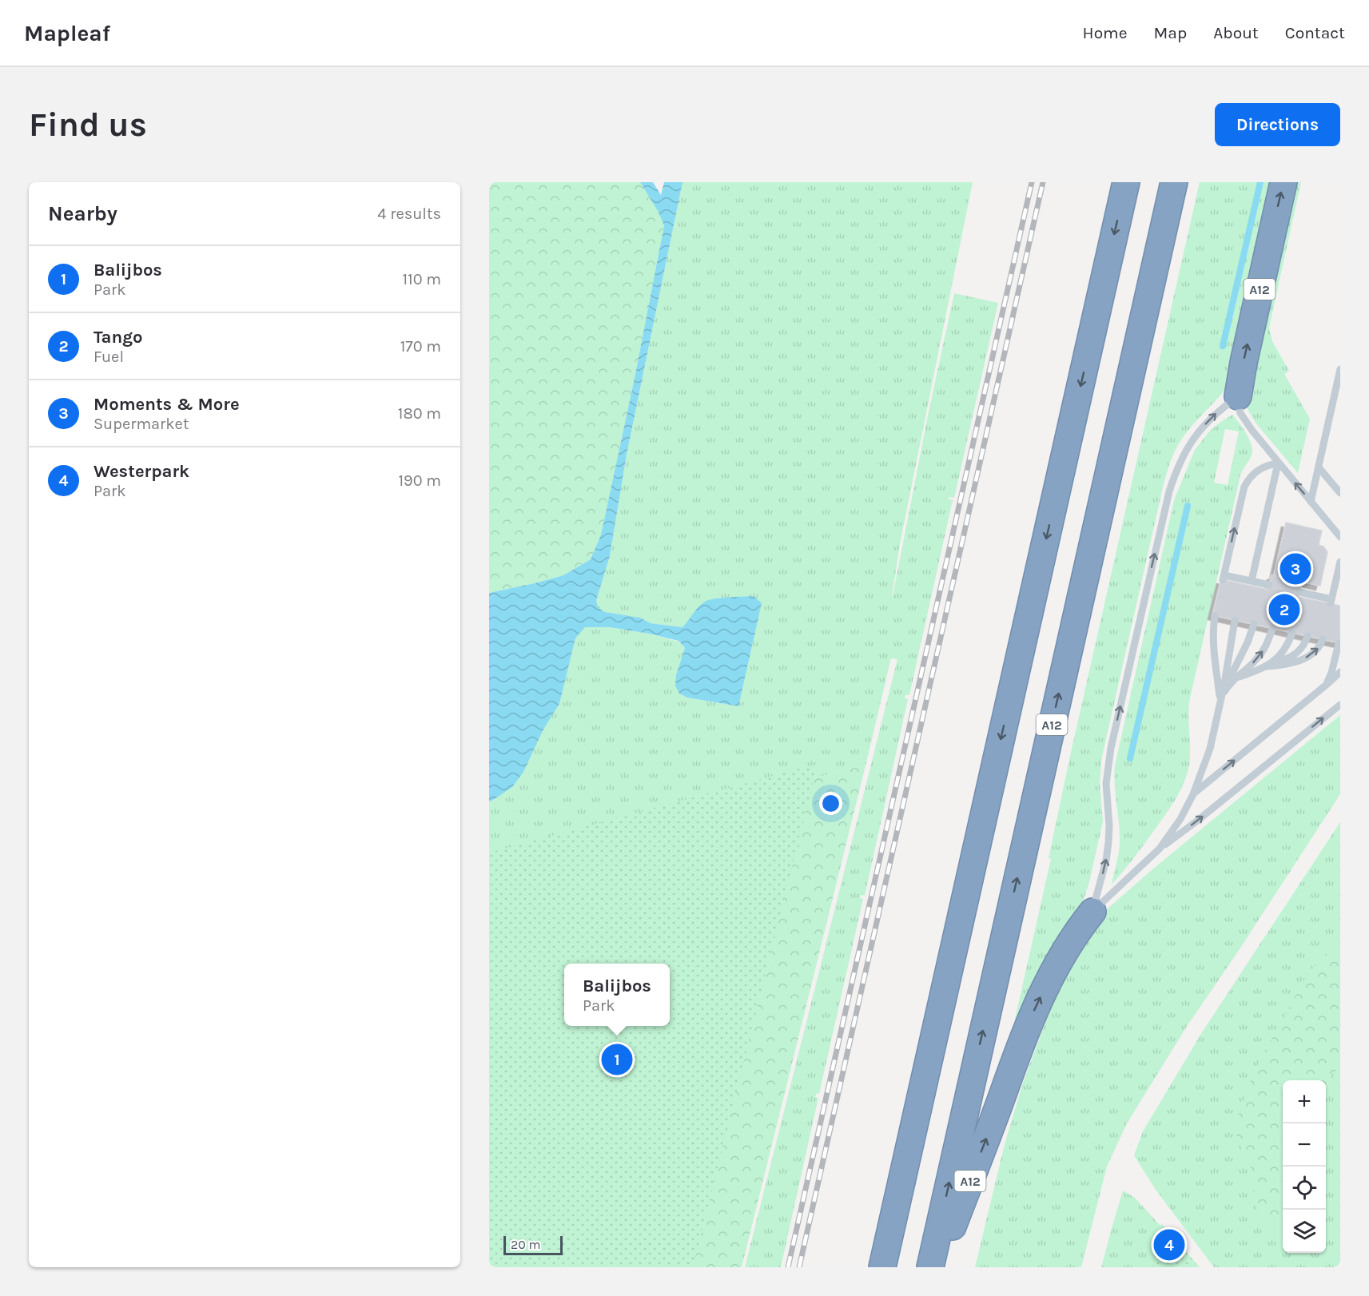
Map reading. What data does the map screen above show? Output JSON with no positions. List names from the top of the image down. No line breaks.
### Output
{"streets":{"highway":["A12"]},"scale_bar":"20 m","page":{"header":"Mapleaf","nav":["Home","Map","About","Contact"],"buttons":"Directions","title":"Find us","heading":["Nearby","4 results"],"list":[{"mark":"1","name":"Balijbos","note":"Park","value":"110 m"},{"mark":"2","name":"Tango","note":"Fuel","value":"170 m"},{"mark":"3","name":"Moments & More","note":"Supermarket","value":"180 m"},{"mark":"4","name":"Westerpark","note":"Park","value":"190 m"}],"pins":["3","2","1","4"],"popup":["Balijbos","Park"],"map_buttons":["+","−"],"scale":"20 m"}}
